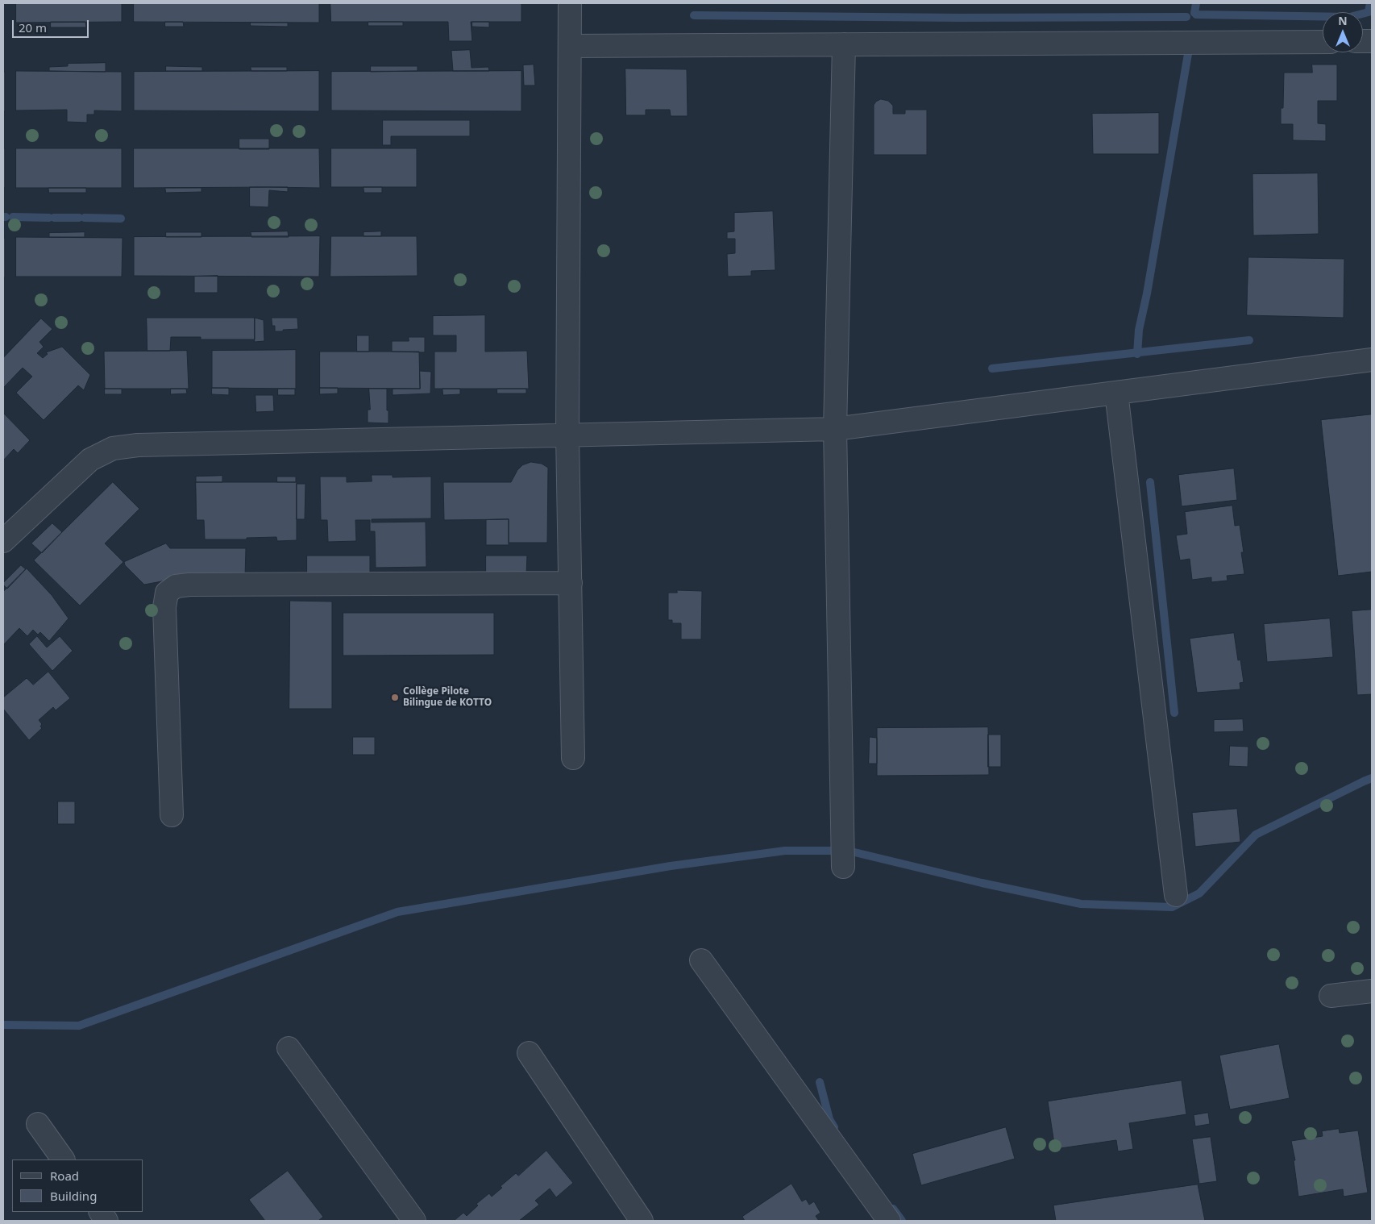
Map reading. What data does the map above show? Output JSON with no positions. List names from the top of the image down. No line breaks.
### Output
{"places":["Collège Pilote Bilingue de KOTTO"],"legend":["Road","Building"],"scale_bar":"20 m","north":"top"}
